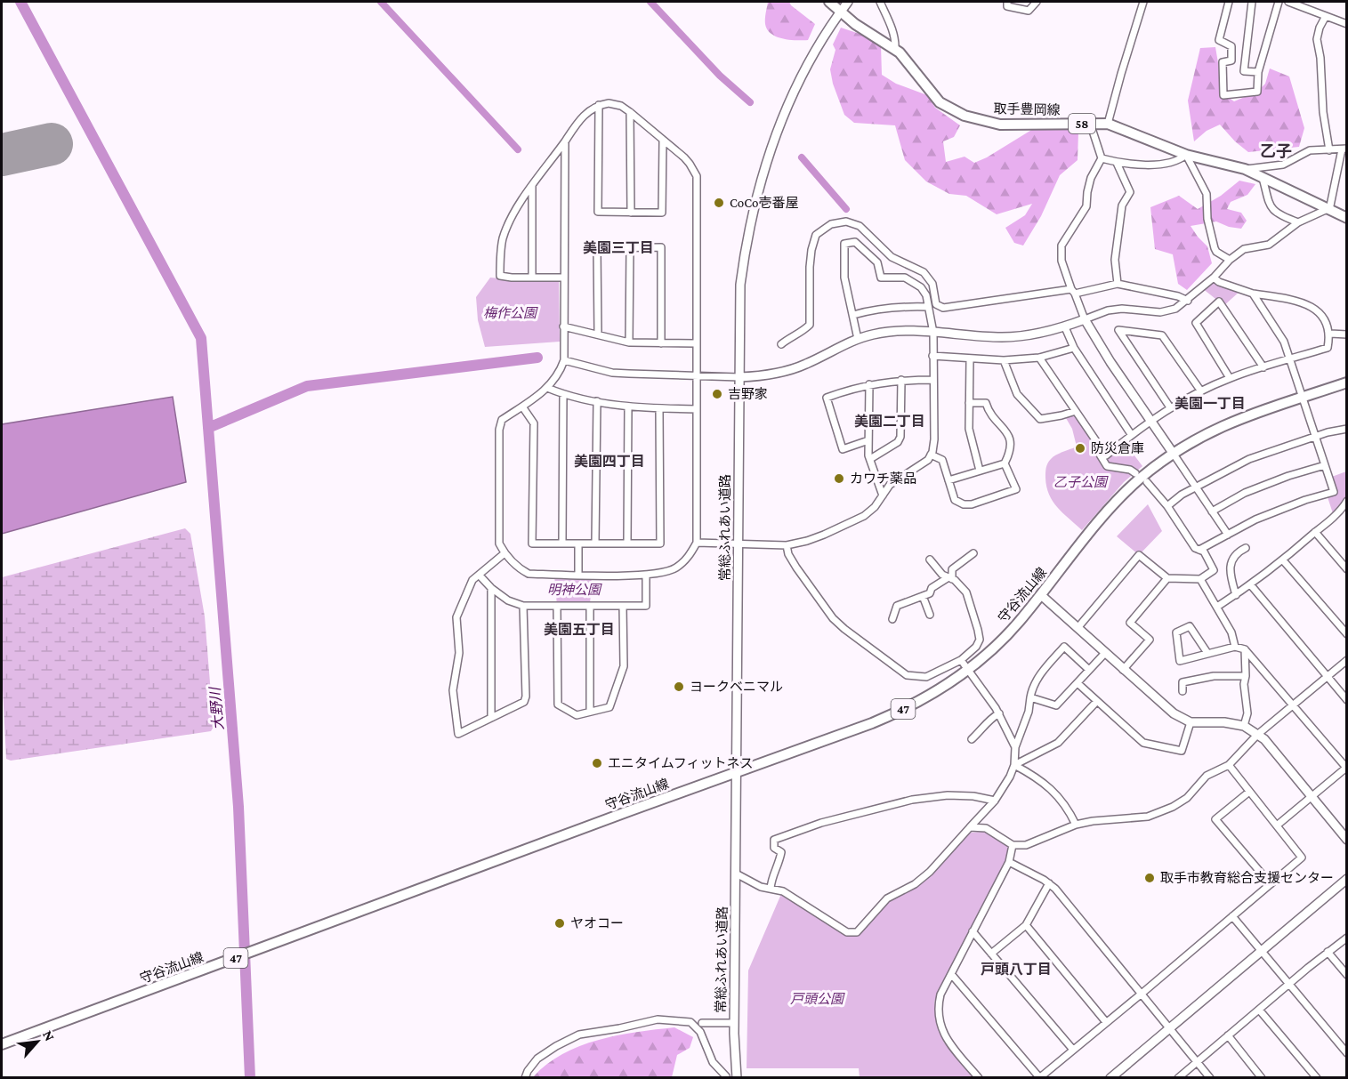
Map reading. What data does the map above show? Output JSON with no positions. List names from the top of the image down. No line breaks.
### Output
{"streets":{"main road":["取手豊岡線","58","守谷流山線","47"],"street":["常総ふれあい道路"]},"crossings":[["取手豊岡線","常総ふれあい道路"],["常総ふれあい道路","守谷流山線"]],"districts":["乙子","美園三丁目","美園一丁目","美園二丁目","美園四丁目","美園五丁目","戸頭八丁目"],"water":["大野川"],"parks":["梅作公園","乙子公園","明神公園","戸頭公園"],"places":["CoCo壱番屋","吉野家","防災倉庫","カワチ薬品","ヨークベニマル","エニタイムフィットネス","取手市教育総合支援センター","ヤオコー"],"north":"top right"}
